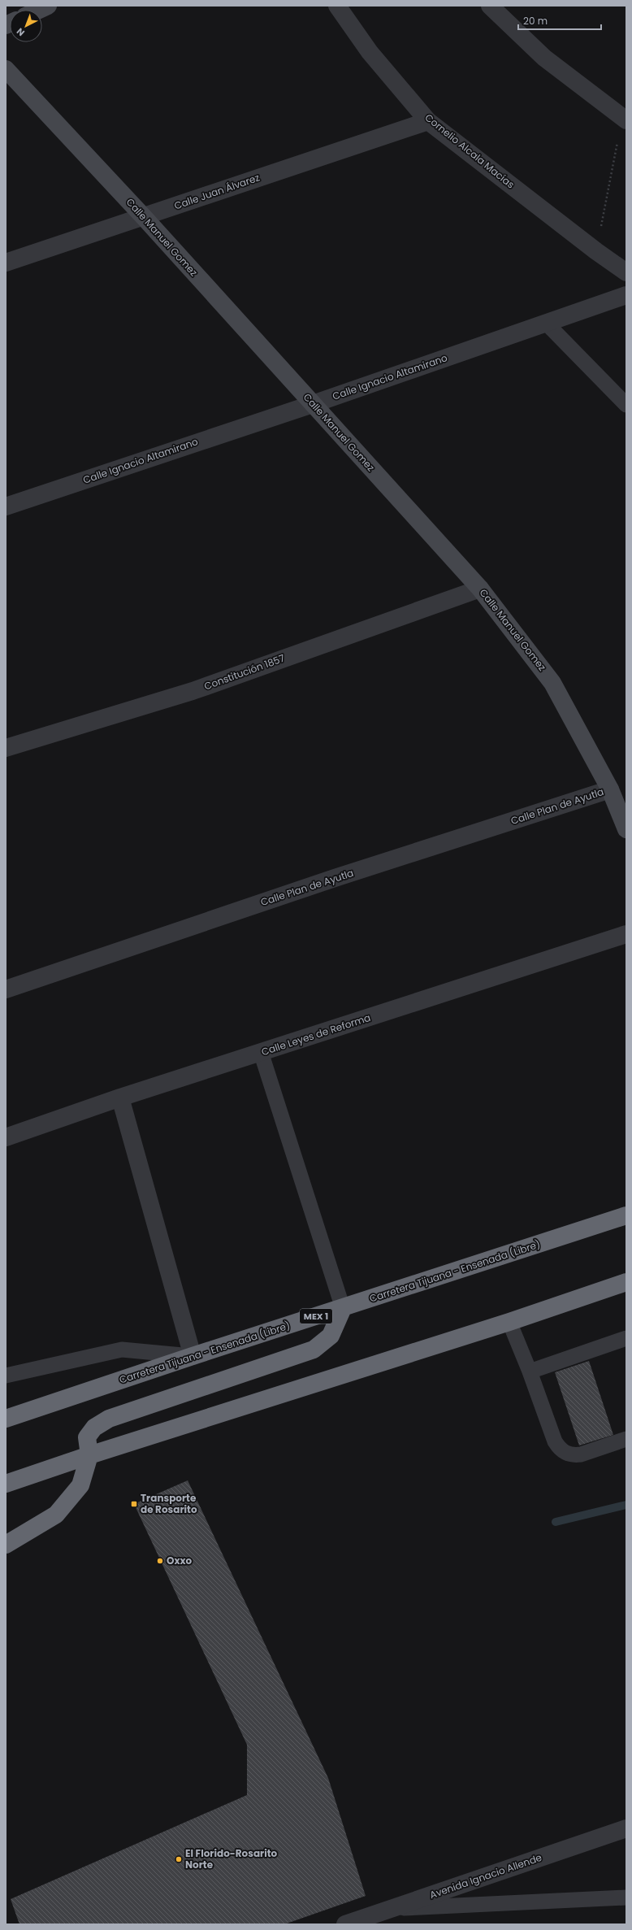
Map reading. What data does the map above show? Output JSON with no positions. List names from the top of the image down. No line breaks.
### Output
{"streets":{"highway":["Carretera Tijuana - Ensenada (Libre)","MEX 1"],"street":["Cornelio Alcala Macías","Calle Juan Álvarez","Calle Manuel Gomez","Calle Ignacio Altamirano","Constitución 1857","Calle Plan de Ayutla","Calle Leyes de Reforma","Avenida Ignacio Allende"]},"crossings":[["Cornelio Alcala Macías","Calle Juan Álvarez"],["Calle Juan Álvarez","Calle Manuel Gomez"],["Calle Manuel Gomez","Calle Ignacio Altamirano"],["Calle Manuel Gomez","Constitución 1857"],["Calle Manuel Gomez","Calle Plan de Ayutla"]],"places":{"transit":["Transporte de Rosarito"],"other":["Oxxo","El Florido-Rosarito Norte"]},"scale_bar":"20 m","north":"bottom left"}
